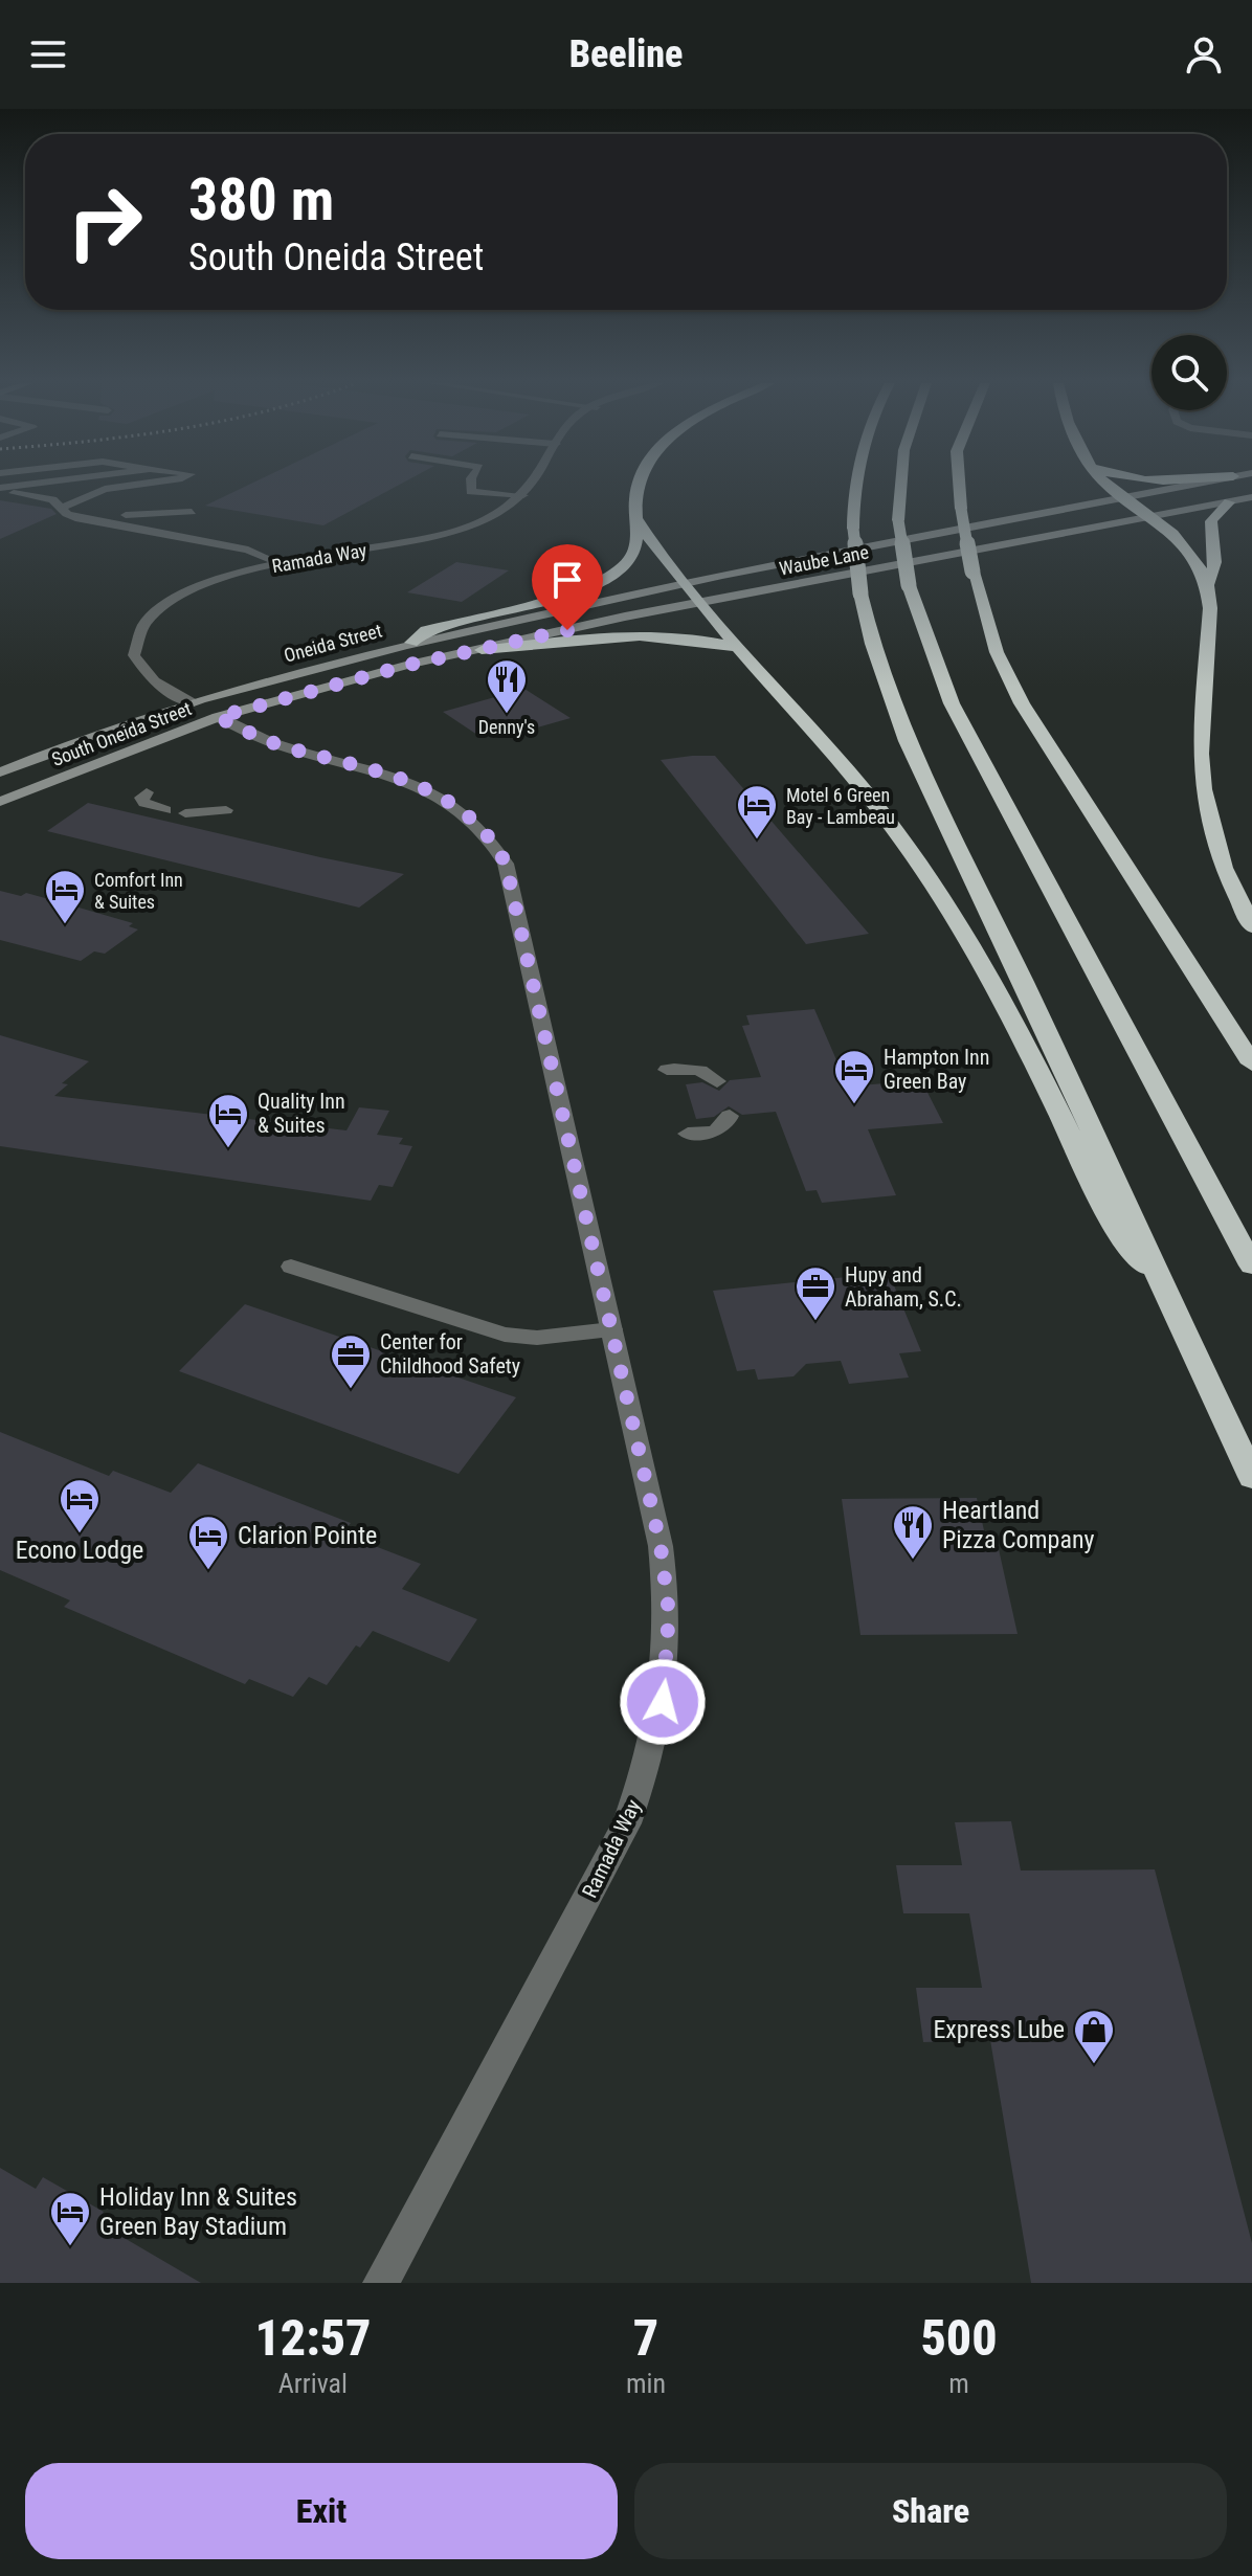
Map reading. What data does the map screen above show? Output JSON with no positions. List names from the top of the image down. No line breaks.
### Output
{"streets":{"street":["Ramada Way","Waube Lane","Oneida Street","South Oneida Street"]},"crossings":[["Ramada Way","Oneida Street"],["Ramada Way","South Oneida Street"],["Waube Lane","Oneida Street"],["Waube Lane","South Oneida Street"]],"places":{"restaurant":["Denny's","Heartland Pizza Company"],"hotel":["Motel 6 Green Bay - Lambeau","Comfort Inn & Suites","Hampton Inn Green Bay","Quality Inn & Suites","Econo Lodge","Clarion Pointe","Holiday Inn & Suites Green Bay Stadium"],"office":["Hupy and Abraham, S.C.","Center for Childhood Safety"],"shop":["Express Lube"]},"page":{"header":"Beeline","turn":["380 m","South Oneida Street"],"eta":["12:57","Arrival","7","min","500","m"],"buttons":["Exit","Share"]}}
